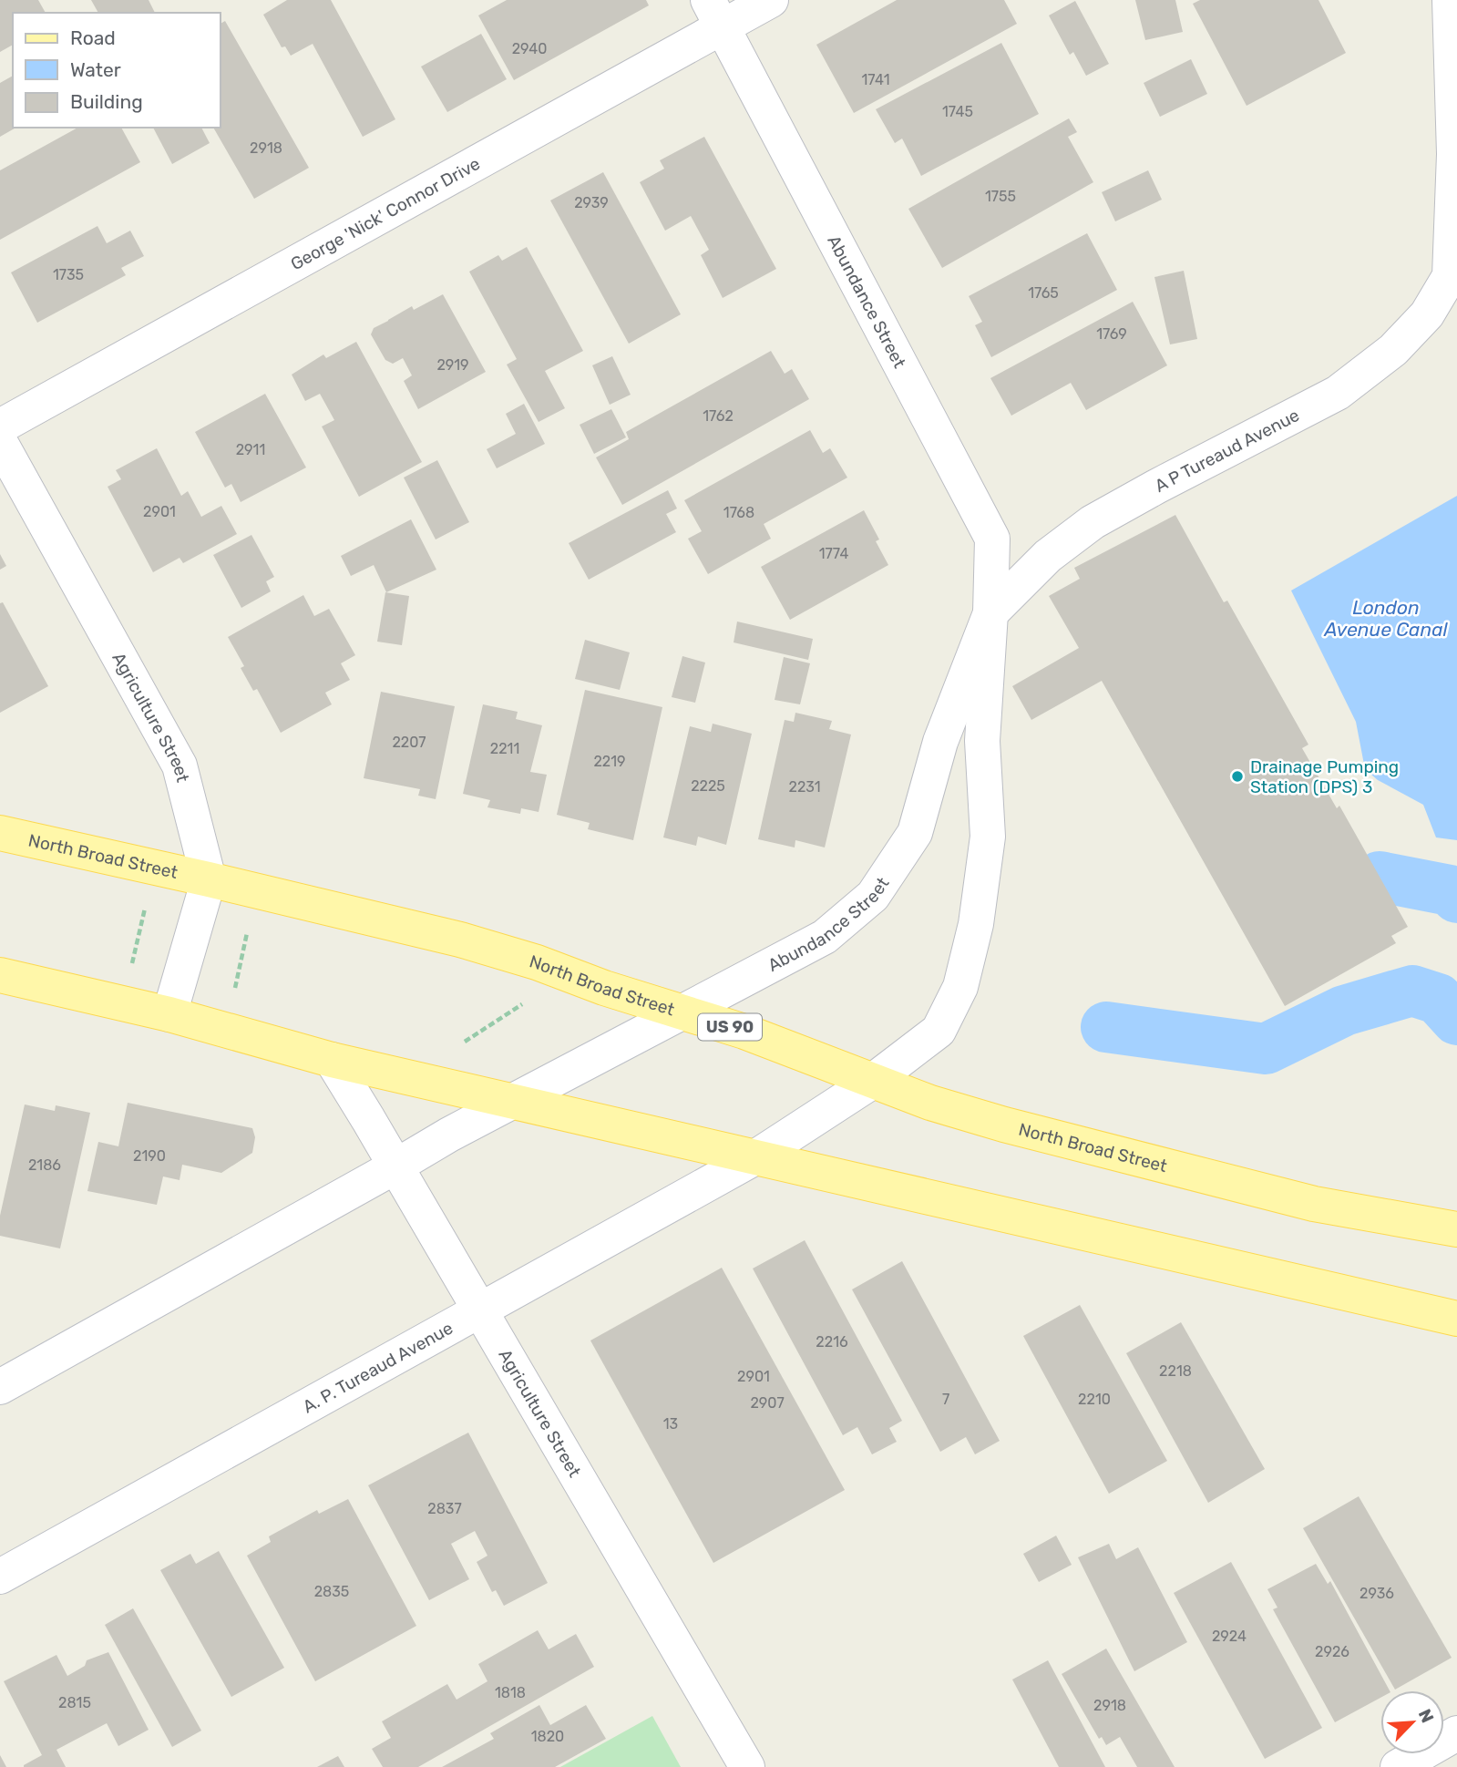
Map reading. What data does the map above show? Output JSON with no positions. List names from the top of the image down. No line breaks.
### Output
{"streets":{"main road":["North Broad Street","US 90"],"street":["George 'Nick' Connor Drive","Abundance Street","A P Tureaud Avenue","Agriculture Street","A. P. Tureaud Avenue"]},"crossings":[["George 'Nick' Connor Drive","Abundance Street"],["Abundance Street","A P Tureaud Avenue"],["Abundance Street","North Broad Street"],["Abundance Street","A. P. Tureaud Avenue"],["Agriculture Street","North Broad Street"],["Agriculture Street","A. P. Tureaud Avenue"]],"water":["London Avenue Canal"],"places":["Drainage Pumping Station (DPS) 3"],"house_numbers":["2940","1741","1745","2918","1755","2939","1735","1765","1769","2919","1762","2911","2901","1768","1774","2207","2211","2219","2225","2231","2190","2186","2216","2218","2901","7","2210","2907","13","2837","2835","2936","2924","2926","1818","2815","2918","1820"],"legend":["Road","Water","Building"],"north":"top right"}
